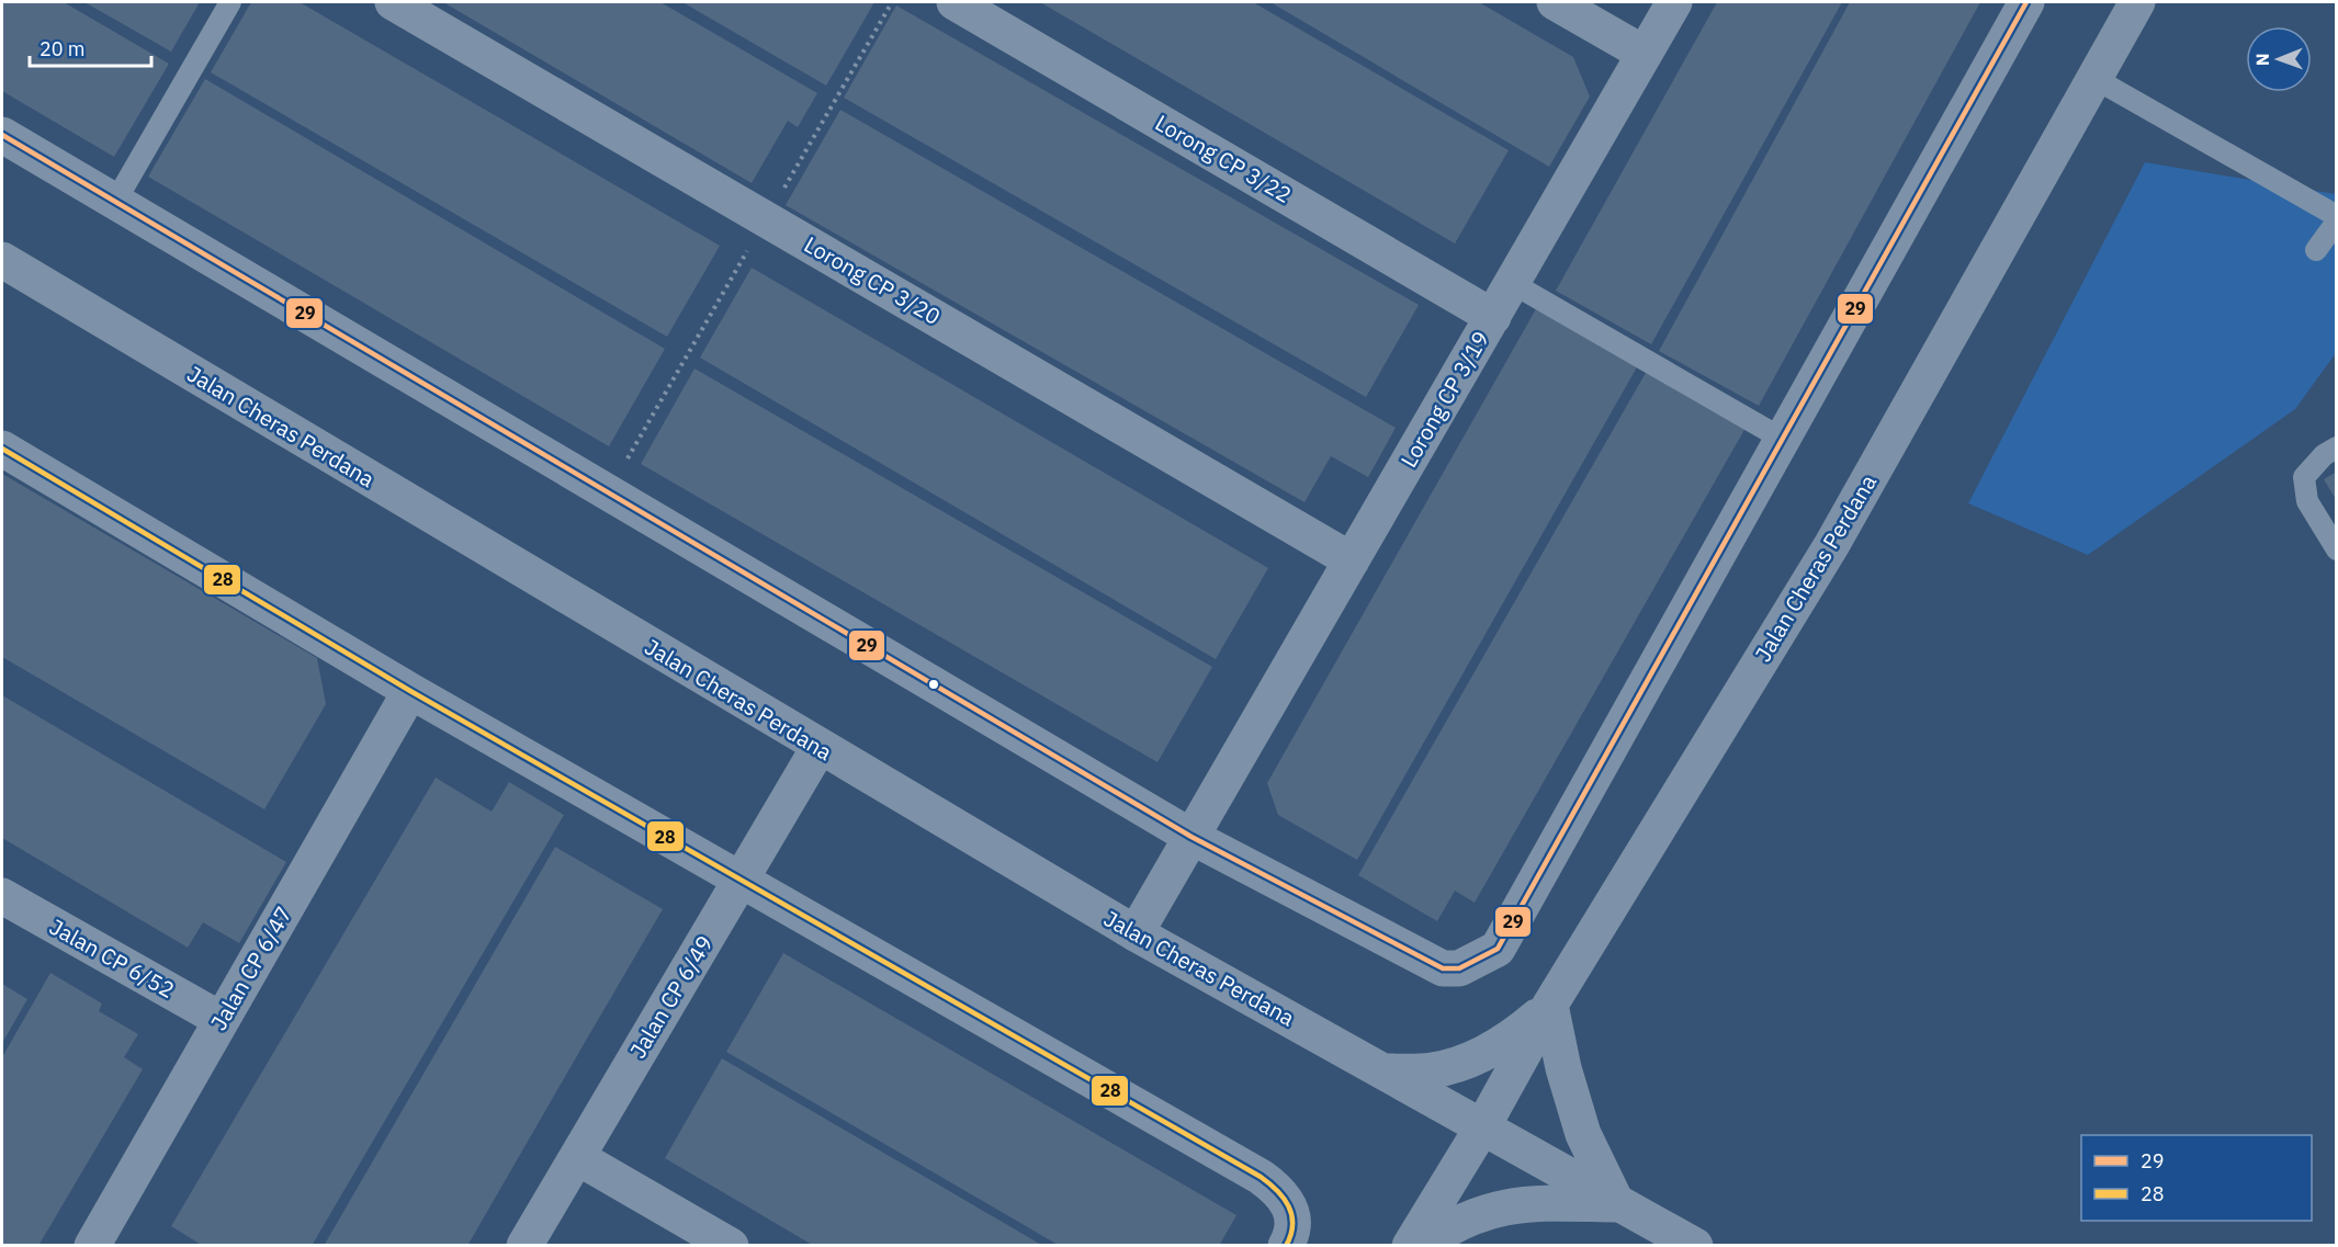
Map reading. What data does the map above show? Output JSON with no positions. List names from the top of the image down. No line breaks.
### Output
{"streets":{"street":["Lorong CP 3/22","Lorong CP 3/20","Lorong CP 3/19","Jalan Cheras Perdana","Jalan CP 6/52","Jalan CP 6/47","Jalan CP 6/49"]},"crossings":[["Lorong CP 3/22","Lorong CP 3/19"],["Lorong CP 3/20","Lorong CP 3/19"],["Lorong CP 3/19","Jalan Cheras Perdana"],["Jalan Cheras Perdana","Jalan CP 6/49"],["Jalan CP 6/52","Jalan CP 6/47"]],"lines":["transit line 29","transit line 28"],"legend":["29","28"],"scale_bar":"20 m","north":"left"}
